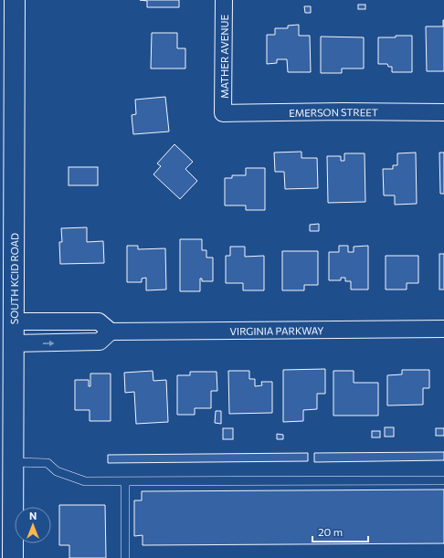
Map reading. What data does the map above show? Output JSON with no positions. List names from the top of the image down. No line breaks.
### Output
{"streets":{"street":["MATHER AVENUE","EMERSON STREET","SOUTH KCID ROAD","VIRGINIA PARKWAY"]},"crossings":[["MATHER AVENUE","EMERSON STREET"]],"scale_bar":"20 m","north":"top"}
